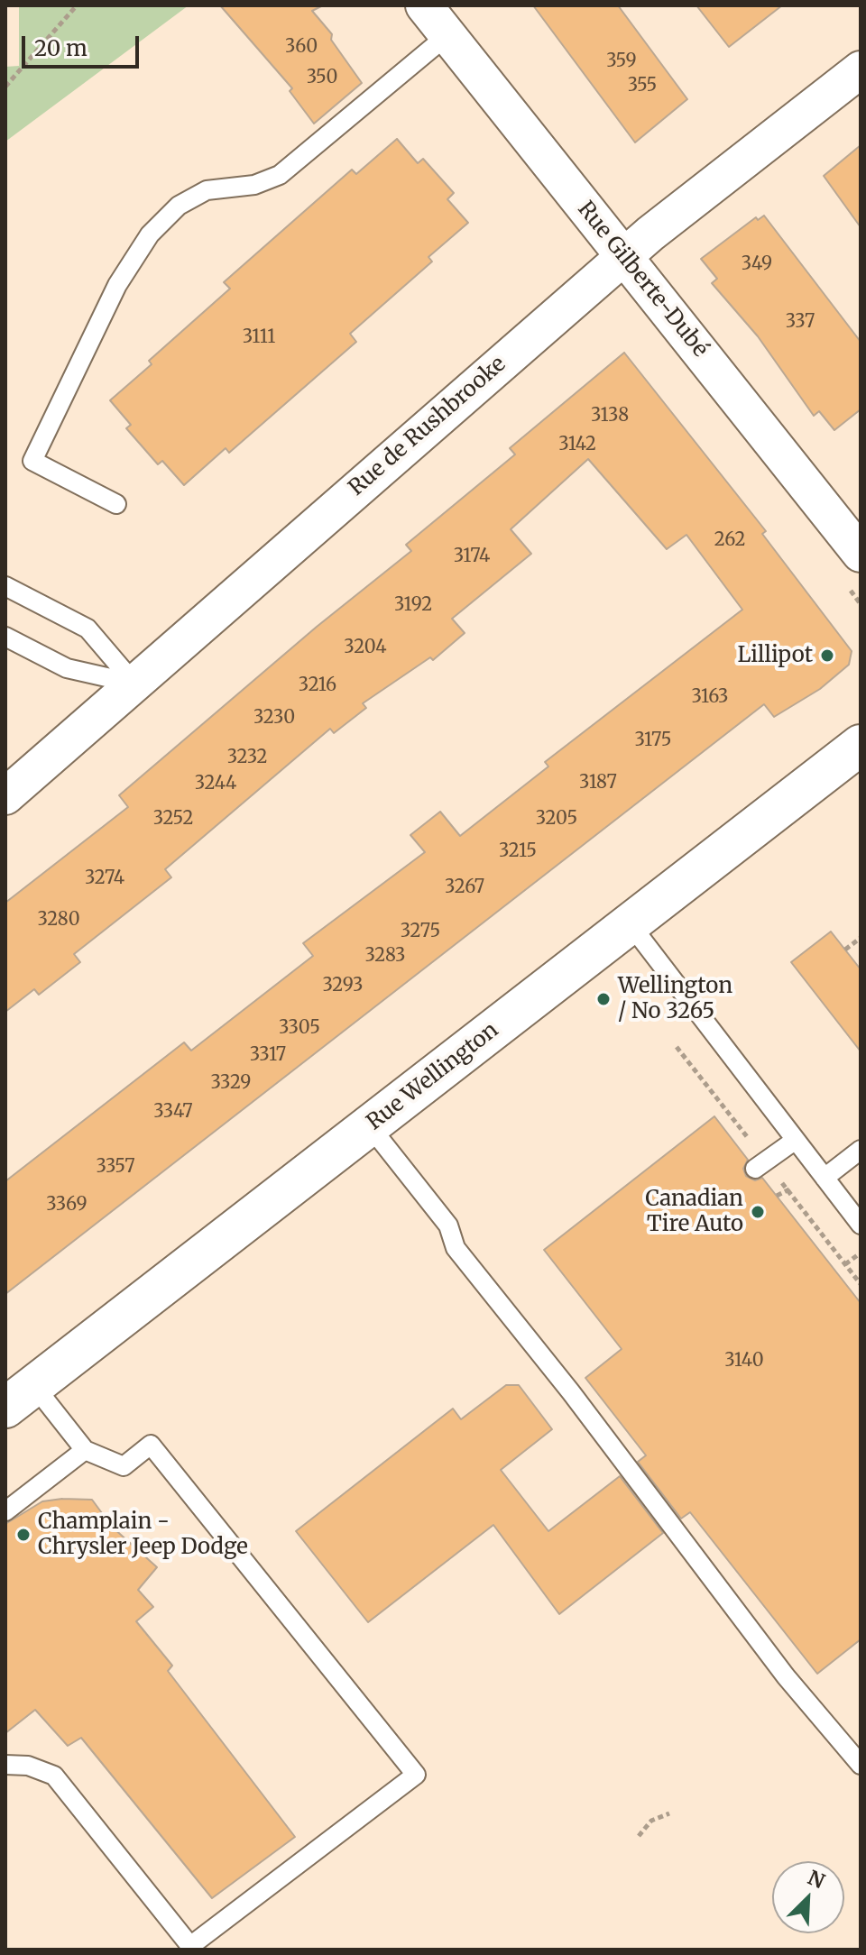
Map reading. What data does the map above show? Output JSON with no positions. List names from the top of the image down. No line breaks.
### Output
{"streets":{"main road":["Rue Wellington"],"street":["Rue Gilberte-Dubé","Rue de Rushbrooke"]},"crossings":[["Rue Gilberte-Dubé","Rue de Rushbrooke"]],"places":["Lillipot","Wellington / No 3265","Canadian Tire Auto","Champlain - Chrysler Jeep Dodge"],"house_numbers":["360","359","350","355","349","337","3111","3138","3142","262","3174","3192","3204","3216","3163","3230","3175","3232","3187","3244","3252","3205","3215","3274","3267","3280","3275","3283","3293","3305","3317","3329","3347","3357","3369","3140"],"scale_bar":"20 m","north":"top right"}
